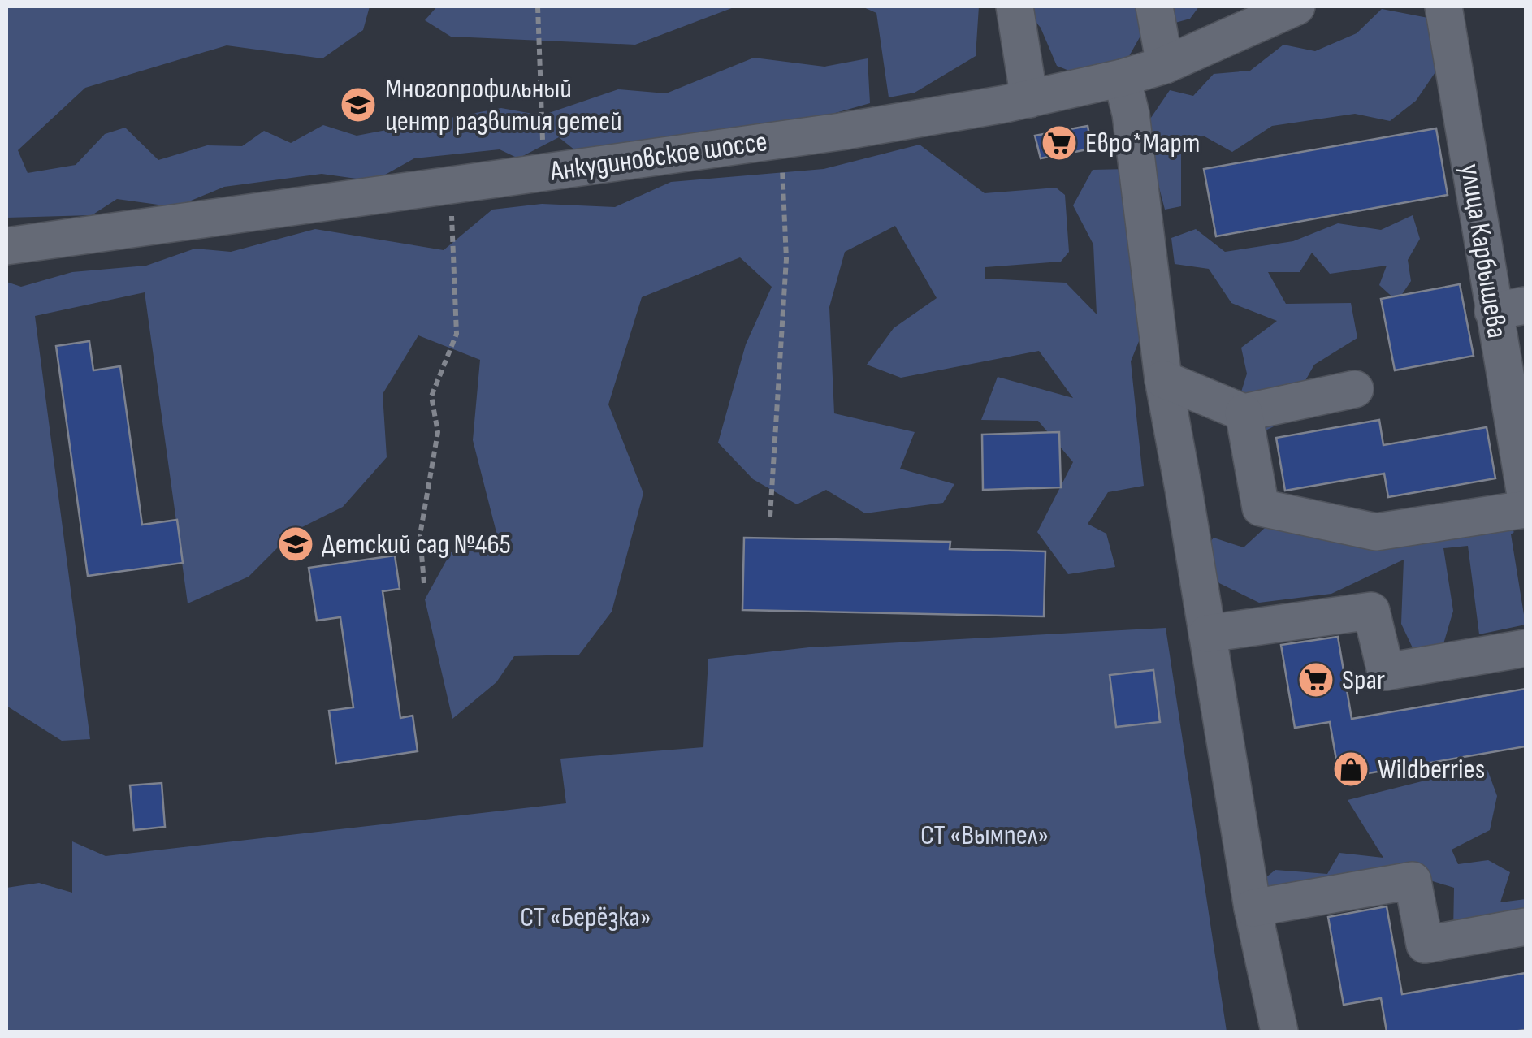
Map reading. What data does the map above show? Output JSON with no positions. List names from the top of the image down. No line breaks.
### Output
{"streets":{"street":["Анкудиновское шоссе","улица Карбышева"]},"parks":["СТ «Вымпел»","СТ «Берёзка»"],"places":{"school or university":["Многопрофильный центр развития детей","Детский сад №465"],"supermarket":["Евро*Март","Spar"],"shop":["Wildberries"]}}
